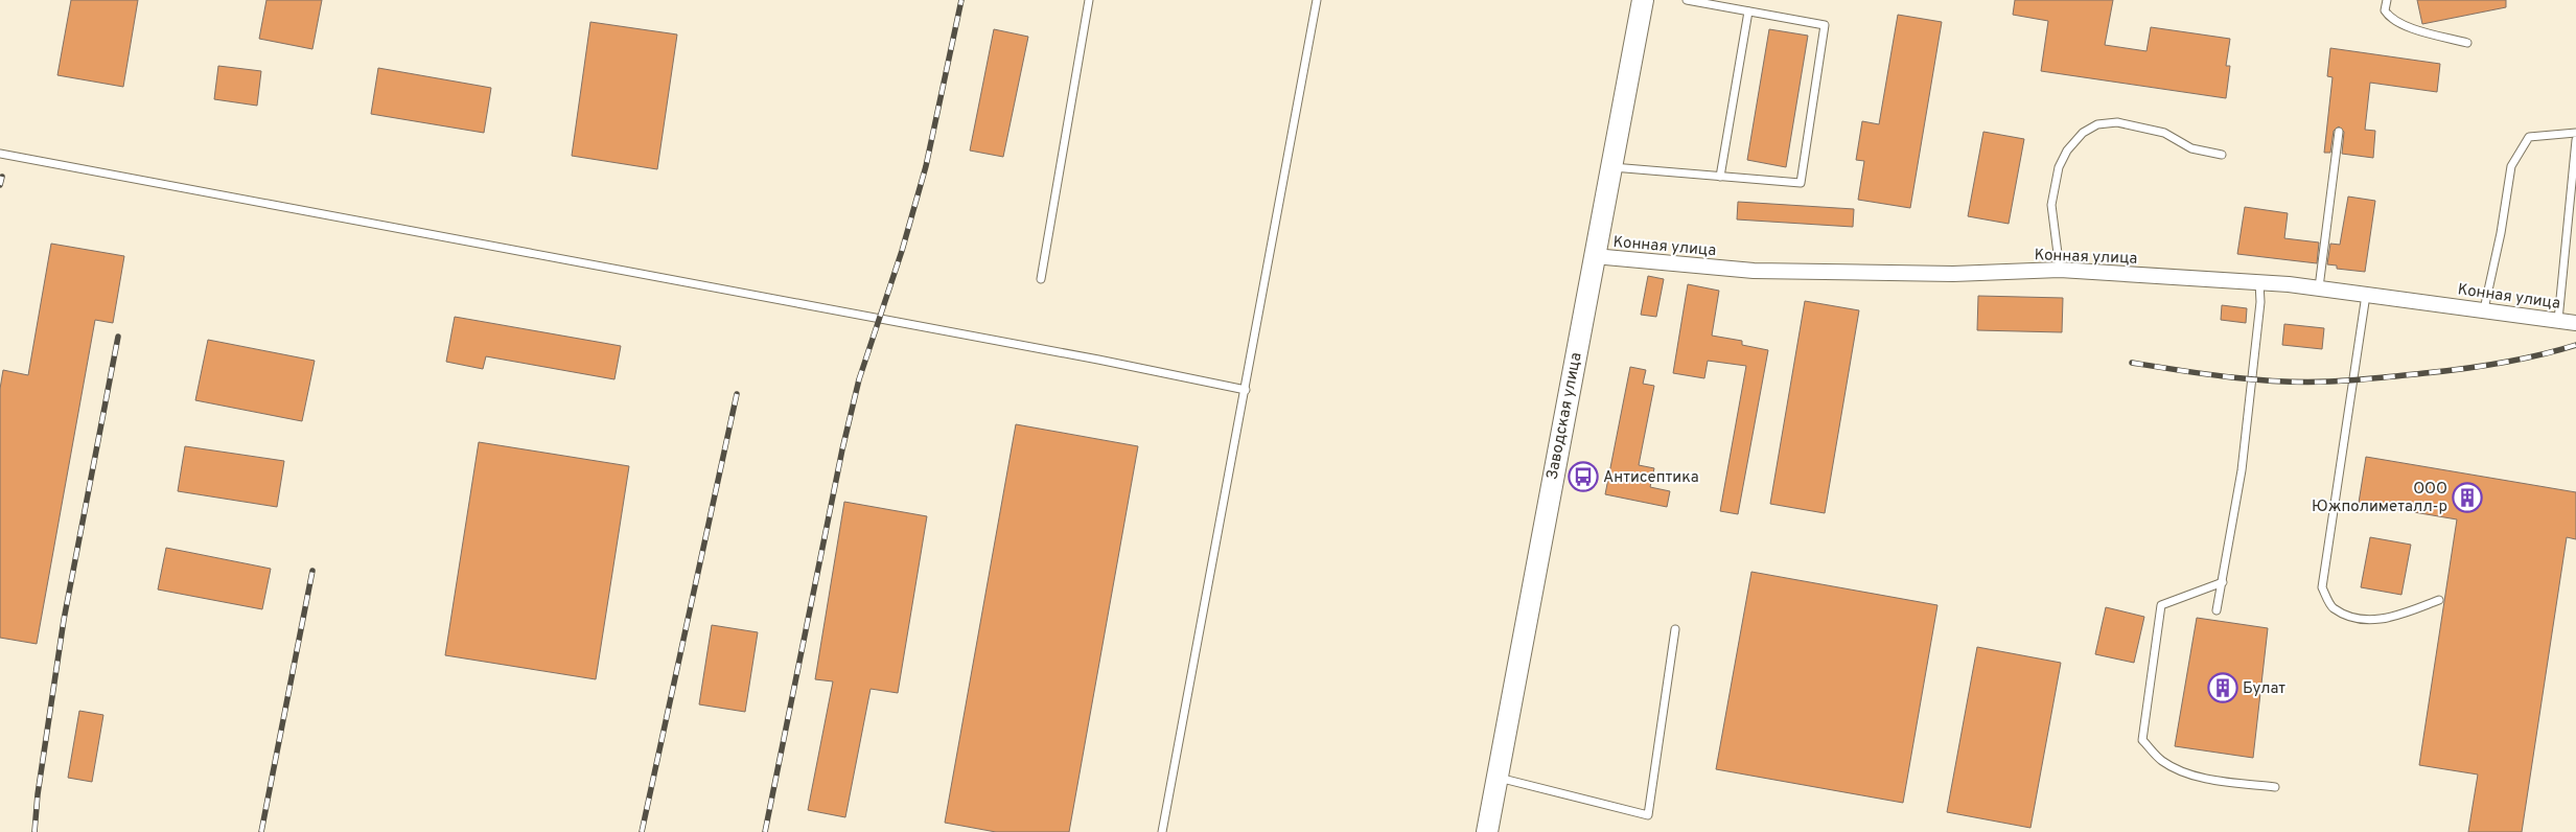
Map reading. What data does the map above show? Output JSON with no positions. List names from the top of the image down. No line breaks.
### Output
{"streets":{"street":["Конная улица","Заводская улица"]},"crossings":[["Конная улица","Заводская улица"]],"places":{"bus stop":["Антисептика"],"building":["ООО Южполиметалл-р","Булат"]}}
